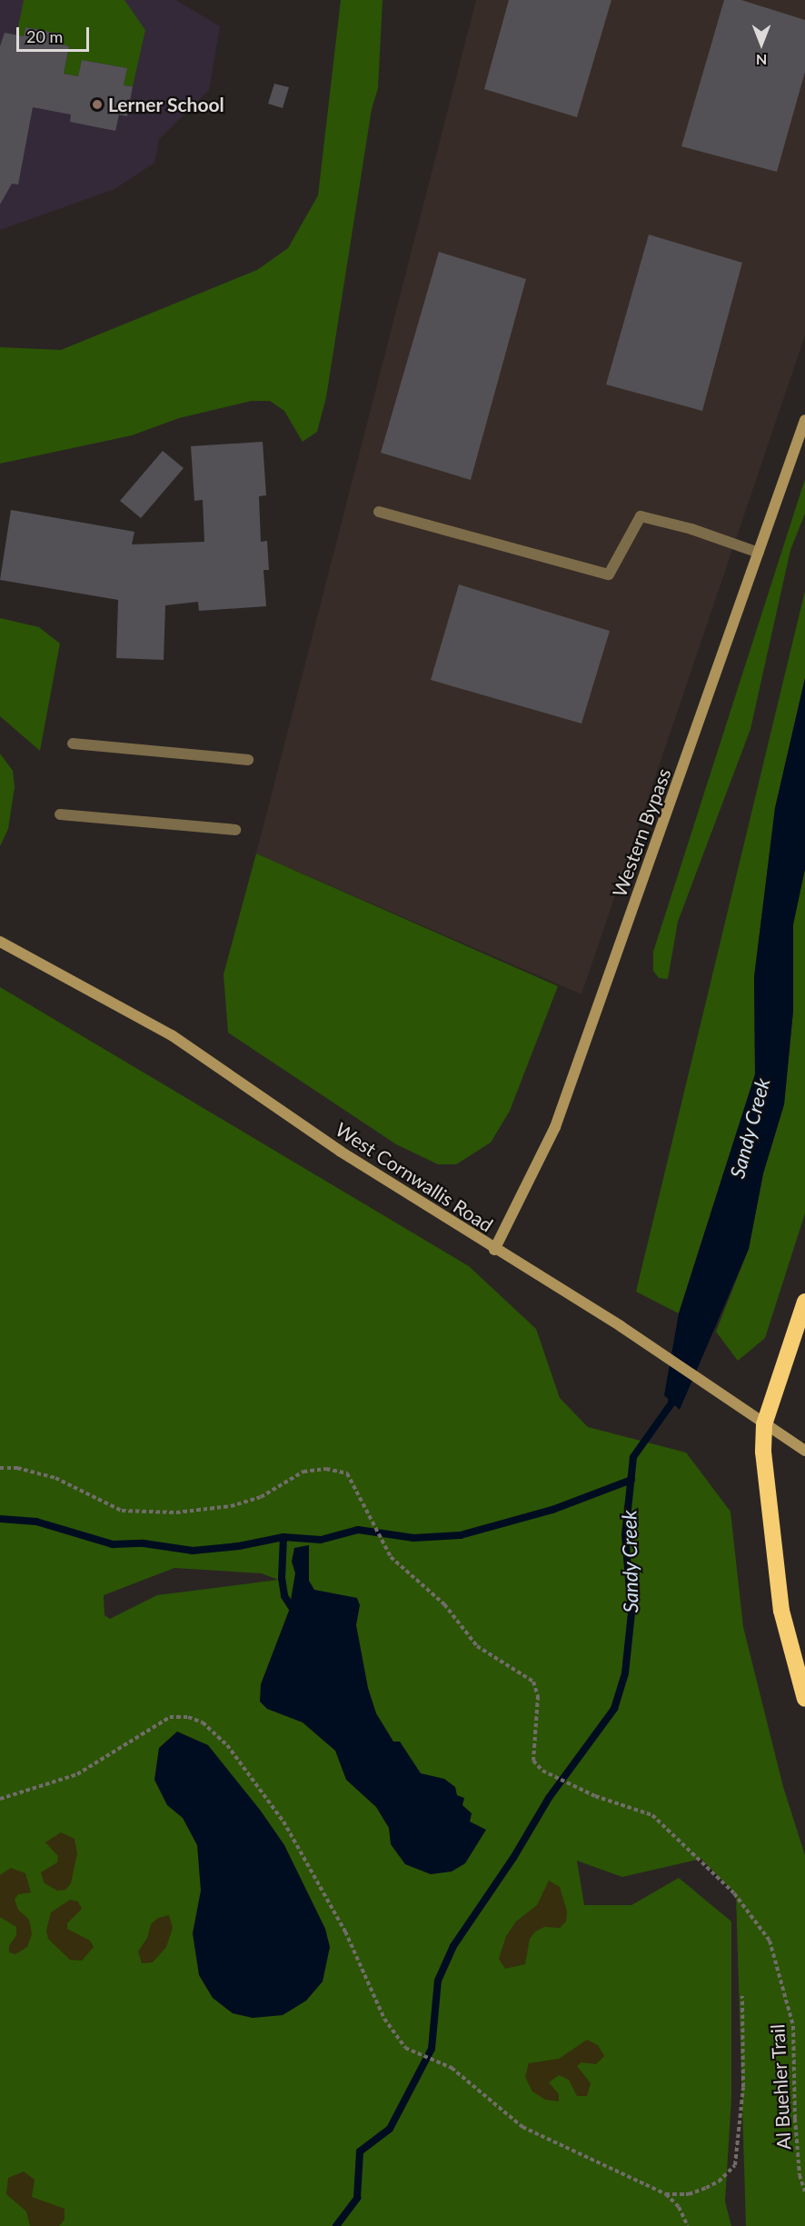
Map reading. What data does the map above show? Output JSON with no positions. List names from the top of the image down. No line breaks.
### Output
{"streets":{"street":["Western Bypass","West Cornwallis Road"],"path":["Al Buehler Trail"]},"crossings":[["Western Bypass","West Cornwallis Road"]],"water":["Sandy Creek"],"places":["Lerner School"],"scale_bar":"20 m","north":"bottom"}
